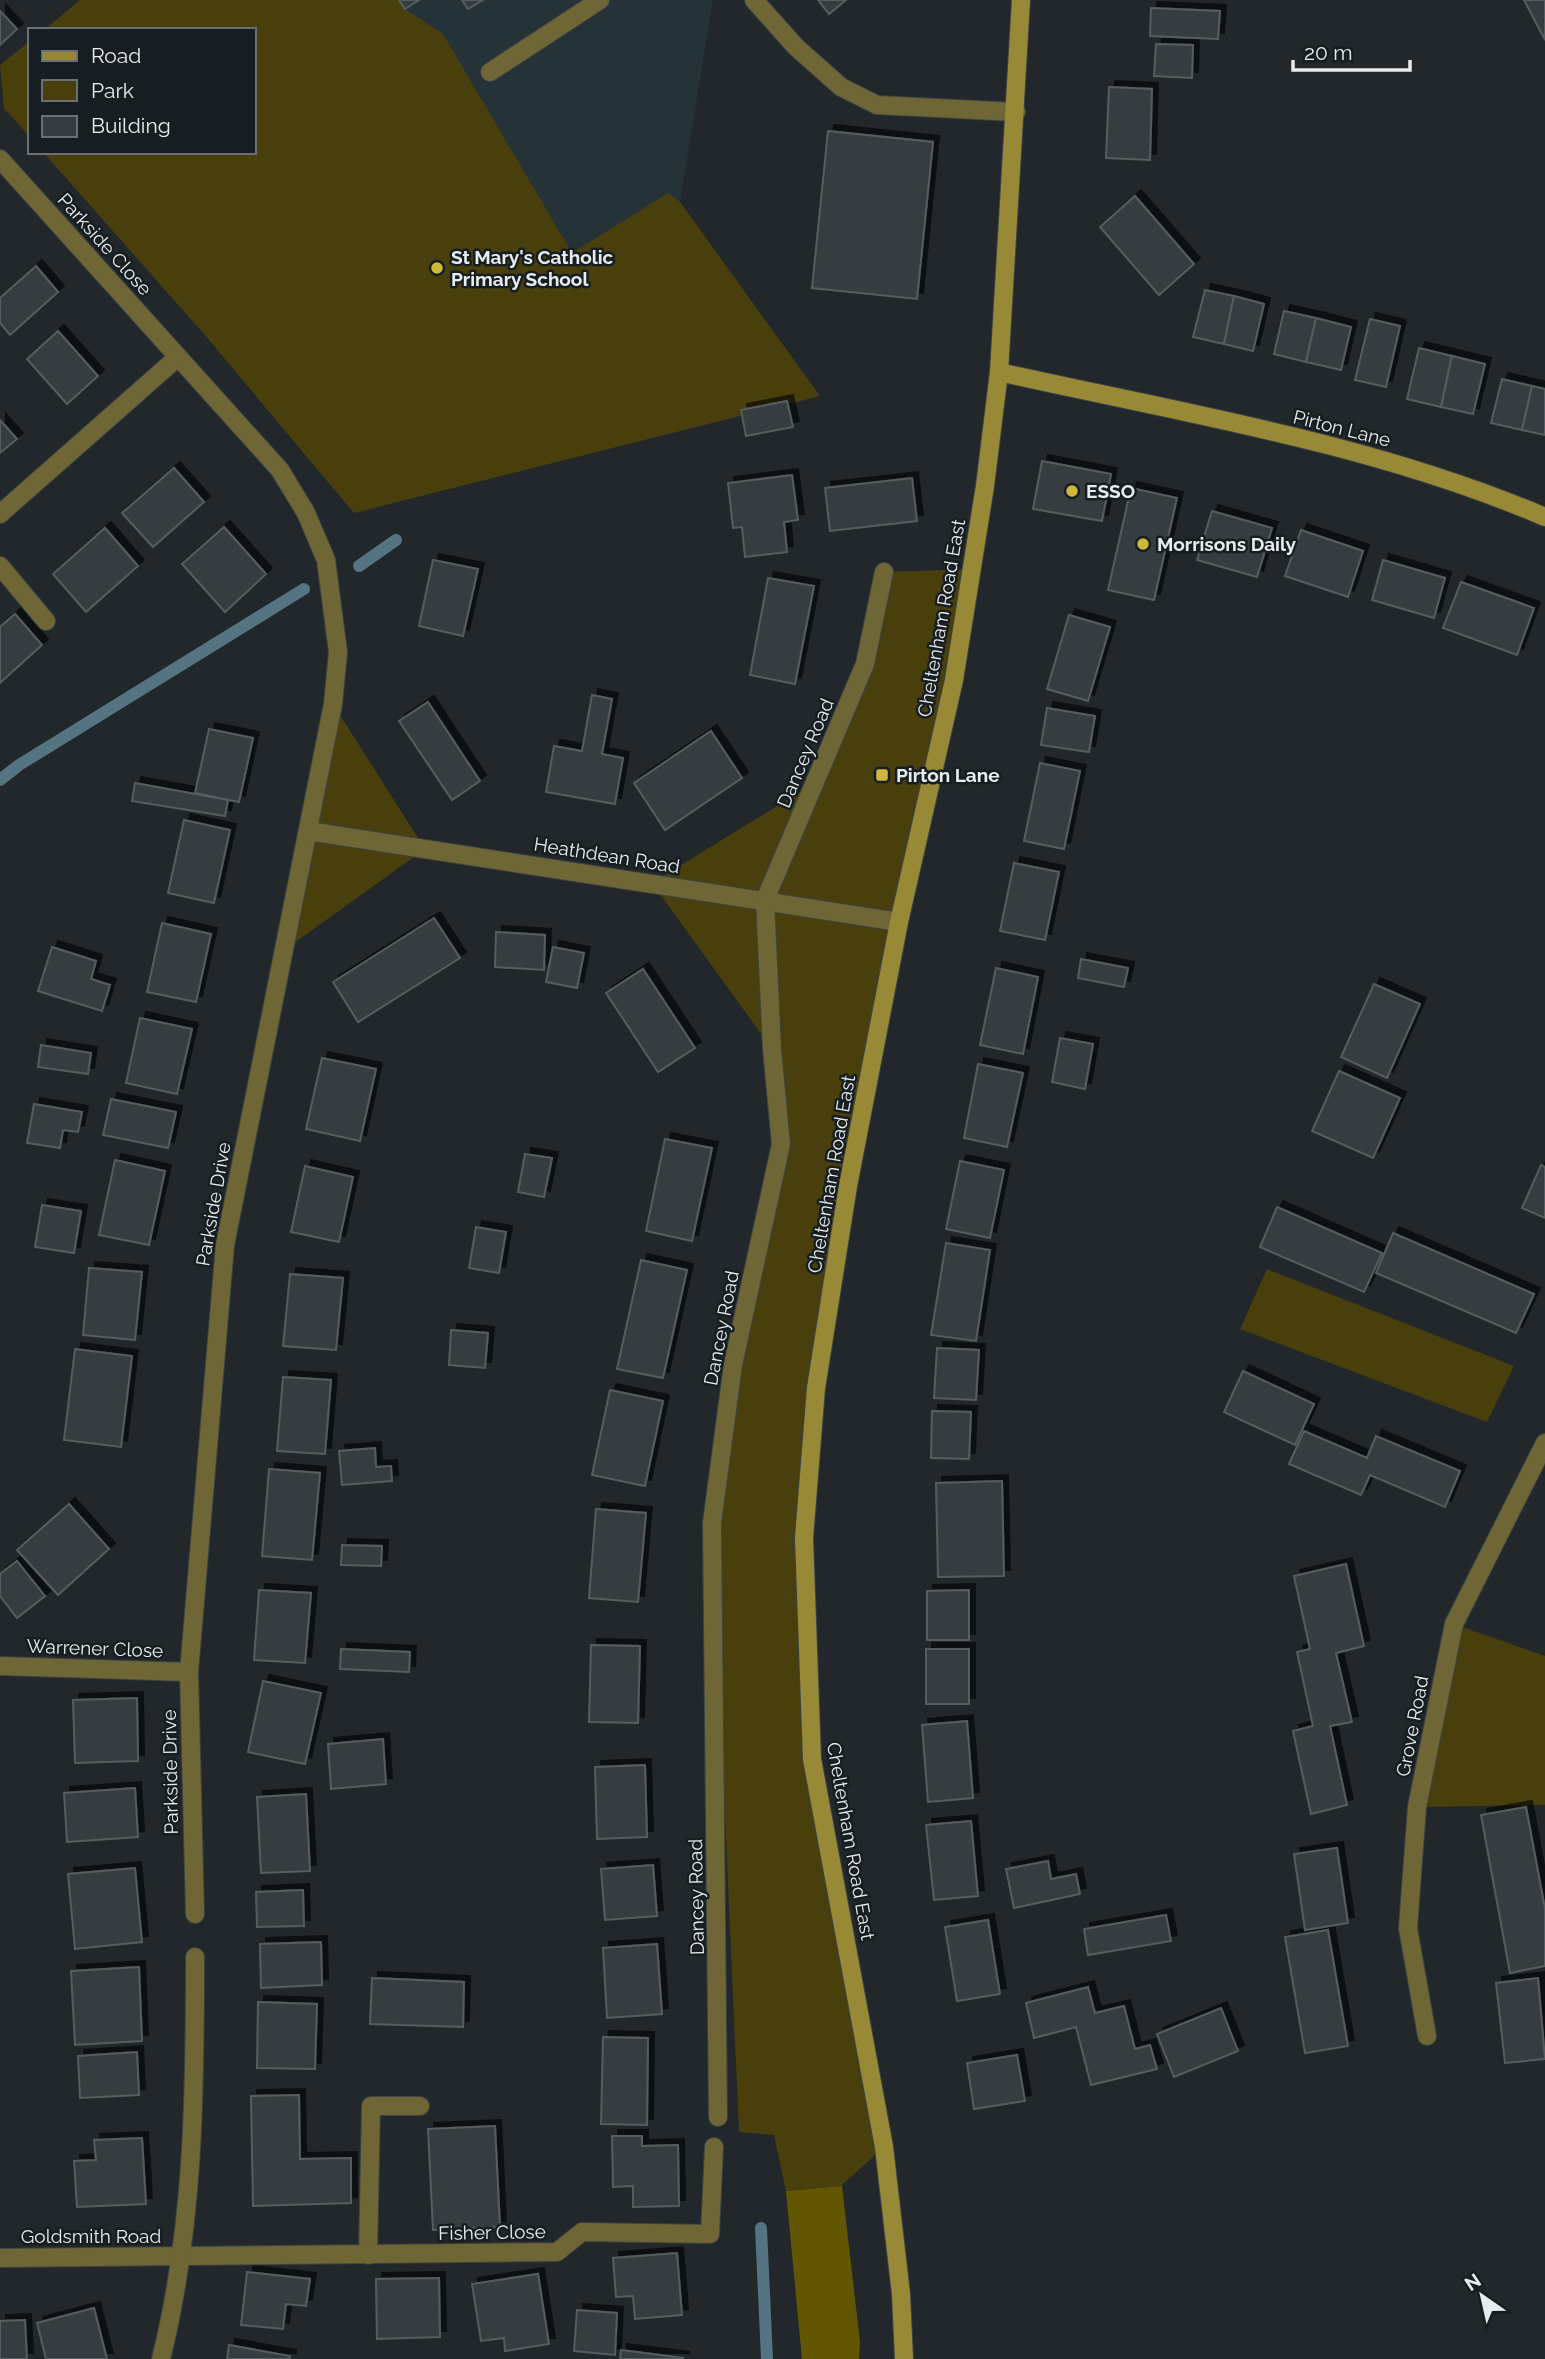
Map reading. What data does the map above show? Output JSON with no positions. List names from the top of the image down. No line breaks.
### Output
{"streets":{"main road":["Pirton Lane","Cheltenham Road East"],"street":["Parkside Close","Dancey Road","Heathdean Road","Parkside Drive","Warrener Close","Grove Road","Fisher Close","Goldsmith Road"]},"crossings":[["Parkside Close","Parkside Drive"],["Pirton Lane","Cheltenham Road East"],["Cheltenham Road East","Heathdean Road"],["Dancey Road","Heathdean Road"],["Heathdean Road","Parkside Drive"],["Parkside Drive","Warrener Close"],["Fisher Close","Goldsmith Road"]],"places":{"other":["St Mary's Catholic Primary School","ESSO","Morrisons Daily"],"transit":["Pirton Lane"]},"legend":["Road","Park","Building"],"scale_bar":"20 m","north":"top left"}
